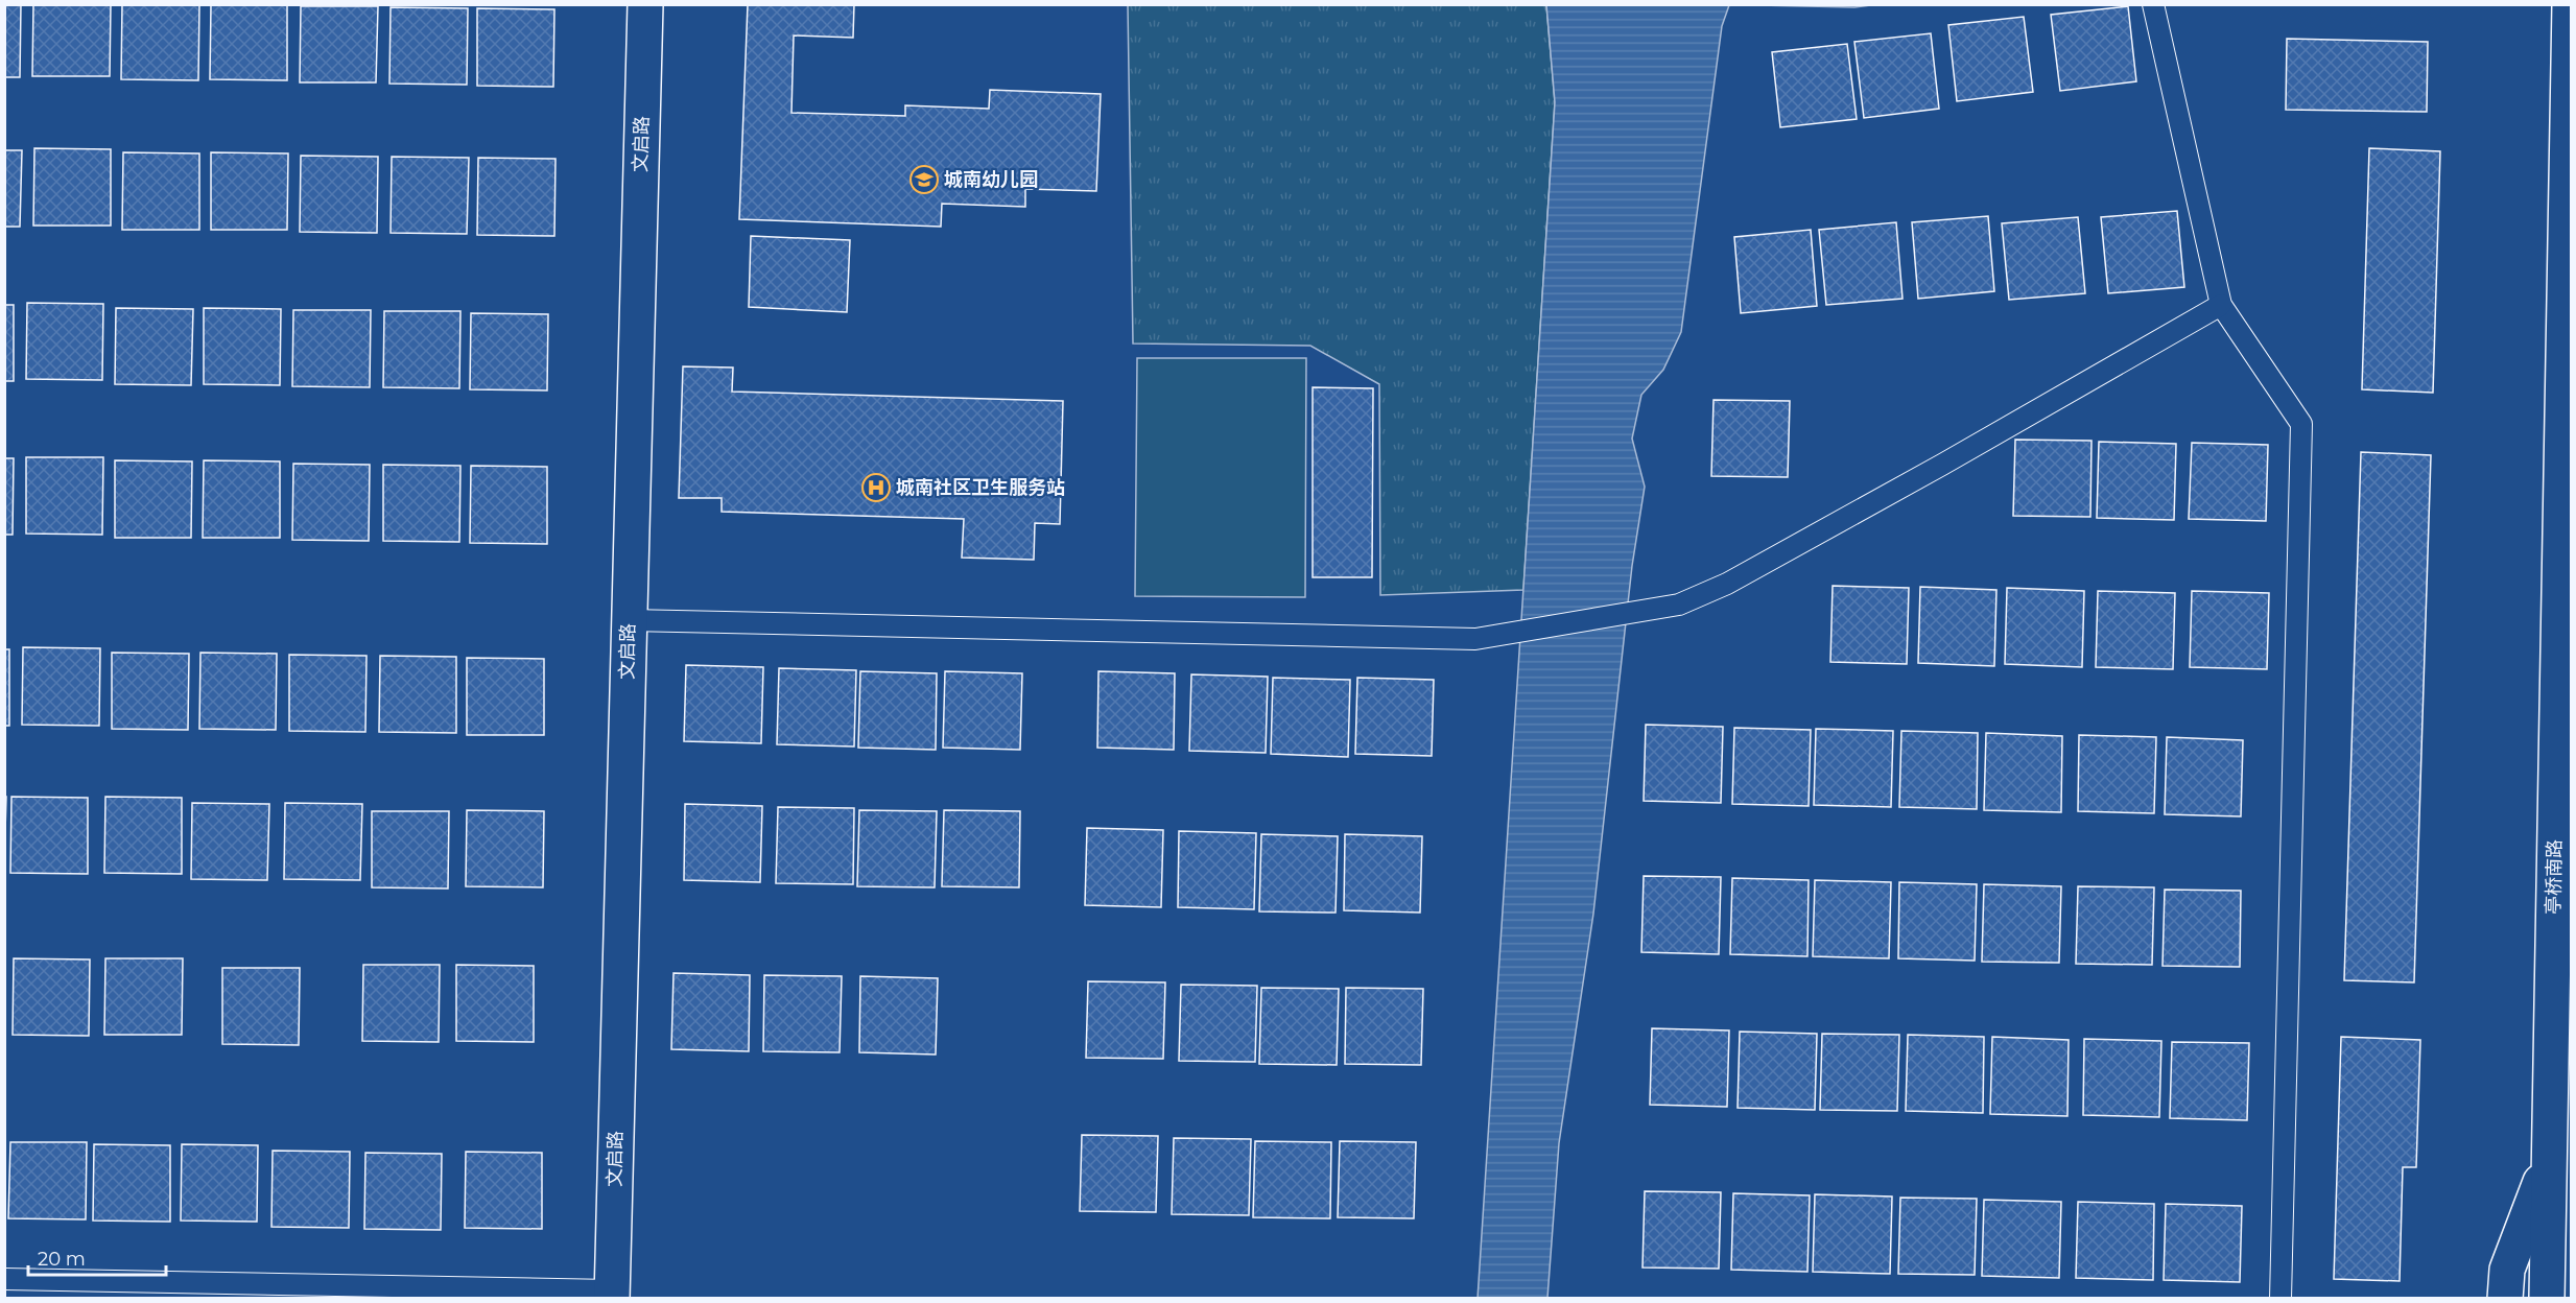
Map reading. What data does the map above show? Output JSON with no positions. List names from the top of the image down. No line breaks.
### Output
{"streets":{"street":["文启路","亭桥南路"]},"places":{"school or university":["城南幼儿园"],"hospital":["城南社区卫生服务站"]},"scale_bar":"20 m"}
